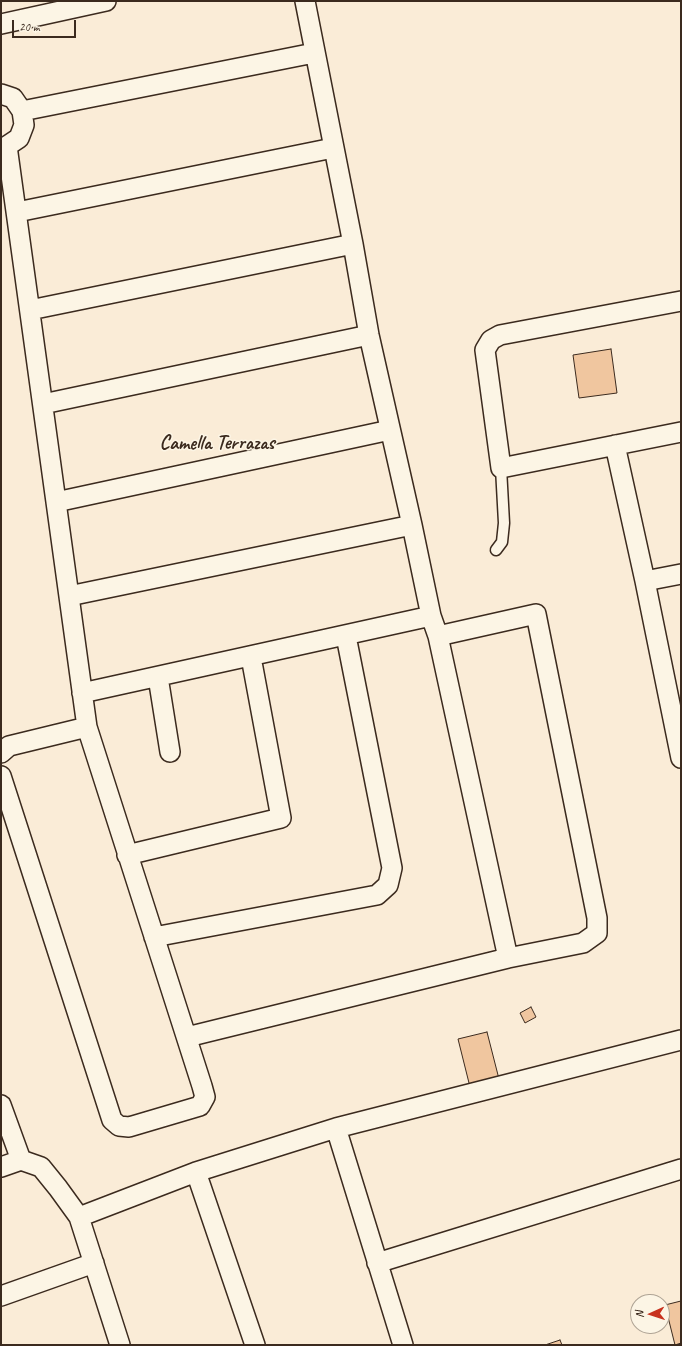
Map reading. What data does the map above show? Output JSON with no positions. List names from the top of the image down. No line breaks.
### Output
{"districts":["Camella Terrazas"],"scale_bar":"20 m","north":"left"}
